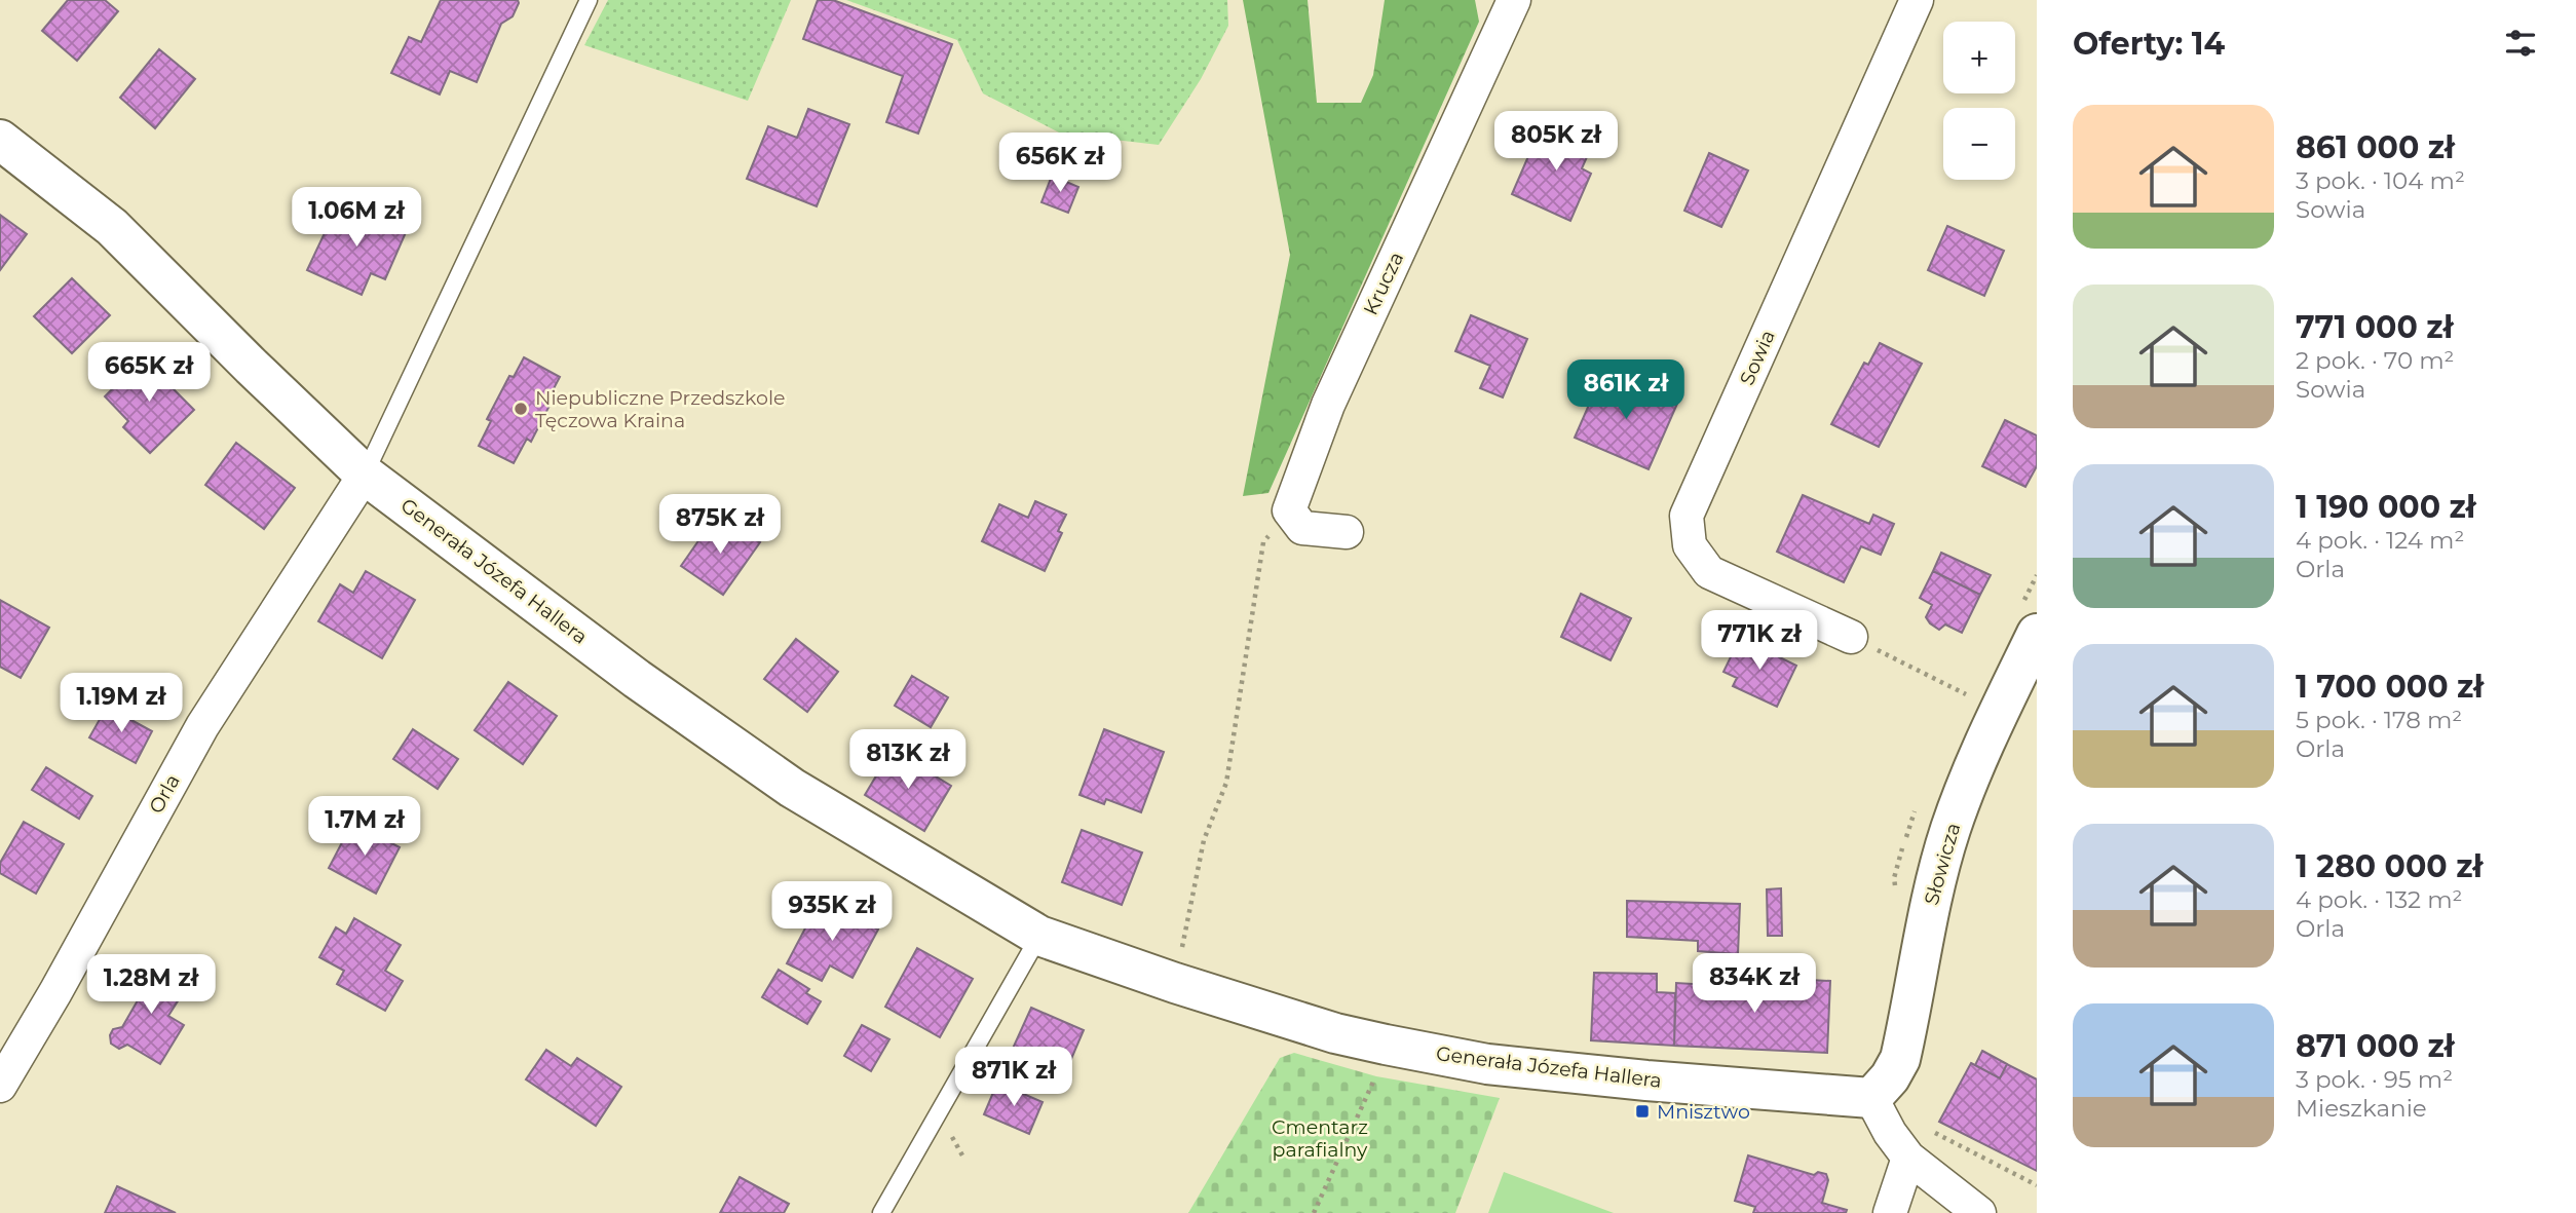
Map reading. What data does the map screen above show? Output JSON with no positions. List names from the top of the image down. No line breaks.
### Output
{"streets":{"street":["Krucza","Sowia","Generała Józefa Hallera","Orla","Słowicza"]},"crossings":[["Generała Józefa Hallera","Orla"],["Generała Józefa Hallera","Słowicza"]],"parks":["Cmentarz parafialny"],"places":{"other":["Niepubliczne Przedszkole Tęczowa Kraina"],"transit":["Mnisztwo"]},"page":{"heading":"Oferty: 14","map_buttons":["+","−"],"list":[{"name":"861 000 zł","note":"3 pok. · 104 m² · Sowia"},{"name":"771 000 zł","note":"2 pok. · 70 m² · Sowia"},{"name":"1 190 000 zł","note":"4 pok. · 124 m² · Orla"},{"name":"1 700 000 zł","note":"5 pok. · 178 m² · Orla"},{"name":"1 280 000 zł","note":"4 pok. · 132 m² · Orla"},{"name":"871 000 zł","note":"3 pok. · 95 m² · Mieszkanie"}],"price":["805K zł","656K zł","1.06M zł","665K zł","861K zł","875K zł","771K zł","1.19M zł","813K zł","1.7M zł","935K zł","834K zł","1.28M zł","871K zł"]}}
